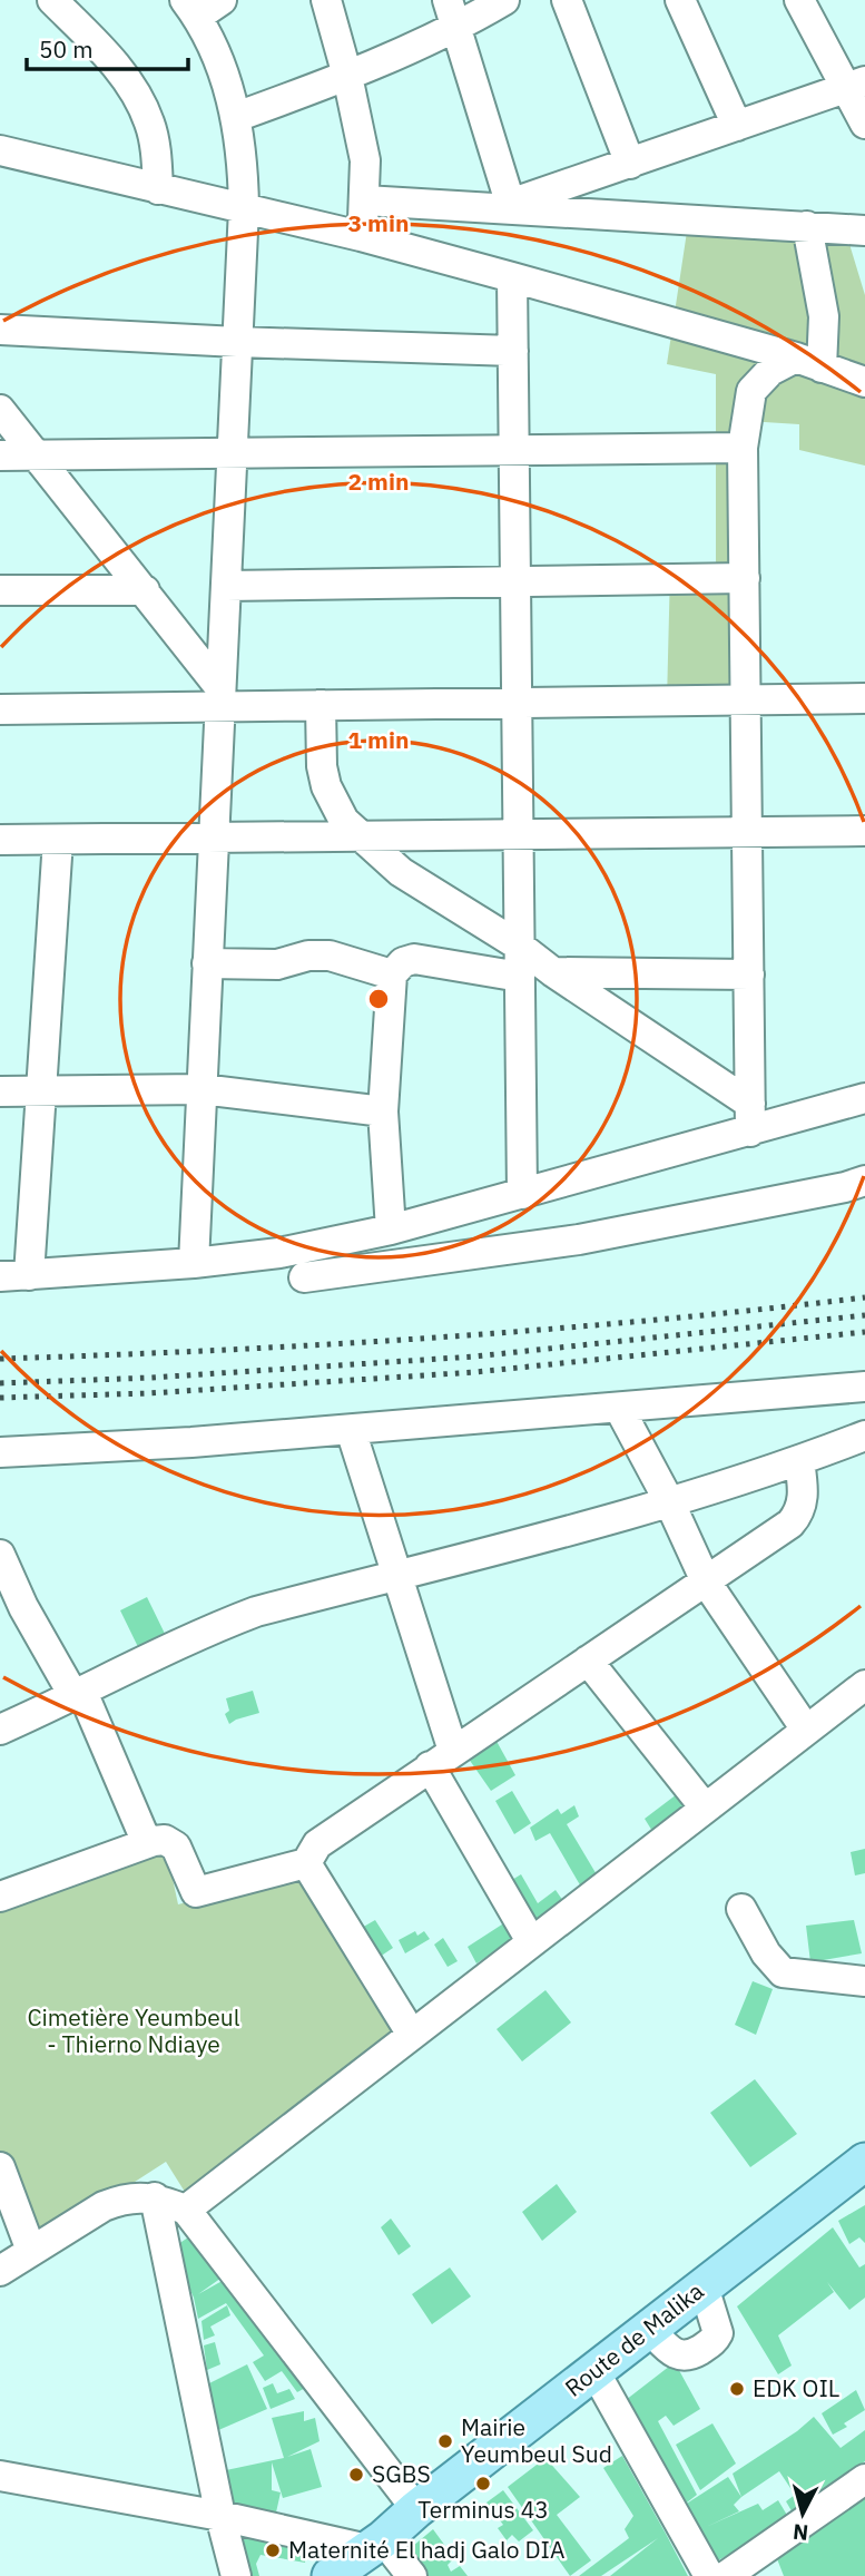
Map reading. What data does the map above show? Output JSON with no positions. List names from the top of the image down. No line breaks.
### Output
{"streets":{"main road":["Route de Malika"]},"parks":["Cimetière Yeumbeul - Thierno Ndiaye"],"places":["EDK OIL","Mairie Yeumbeul Sud","SGBS","Terminus 43","Maternité El hadj Galo DIA"],"scale_bar":"50 m","north":"bottom","rings":["3 min","2 min","1 min"]}
